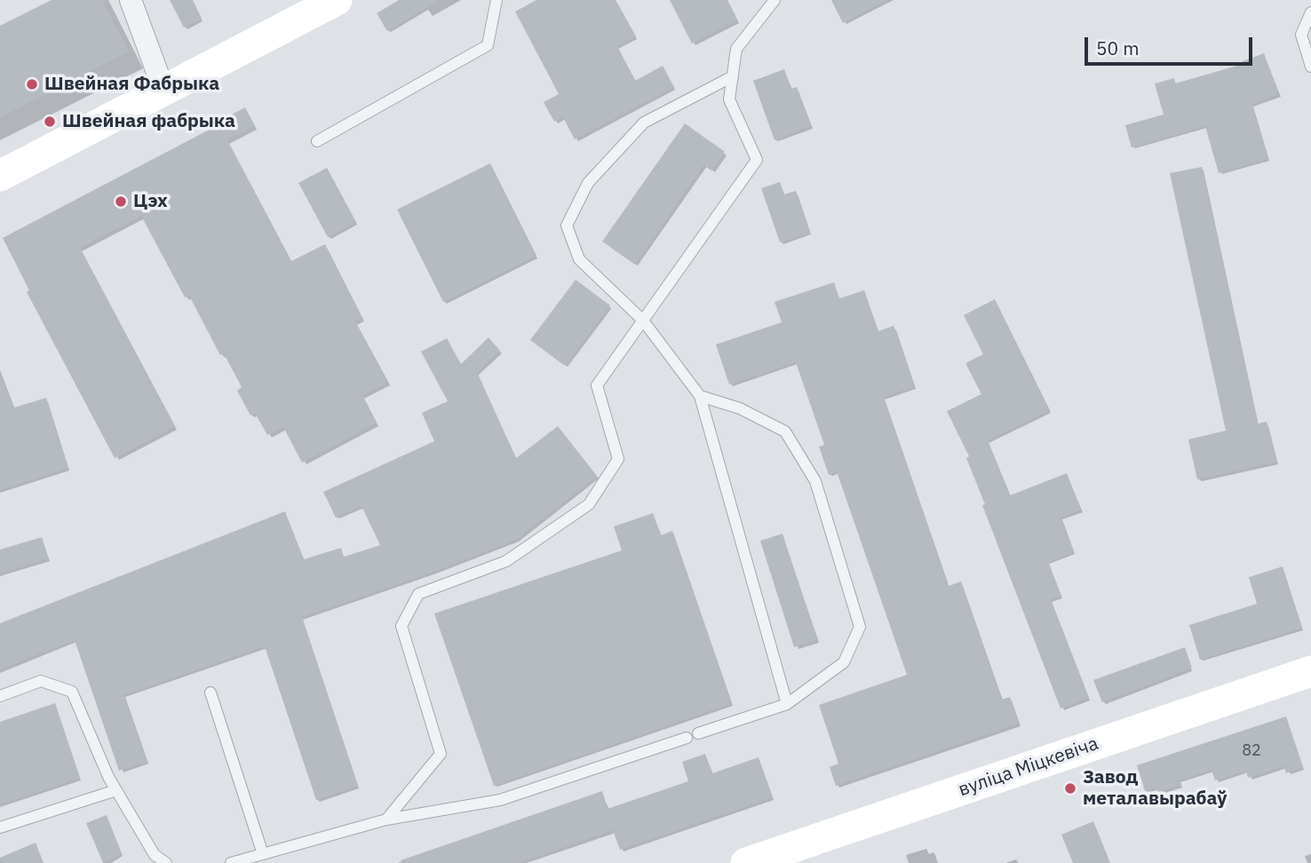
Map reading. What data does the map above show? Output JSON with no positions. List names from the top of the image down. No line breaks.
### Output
{"streets":{"street":["вуліца Міцкевіча"]},"places":["Швейная Фабрыка","Швейная фабрыка","Цэх","Завод металавырабаў"],"house_numbers":["82"],"scale_bar":"50 m"}
